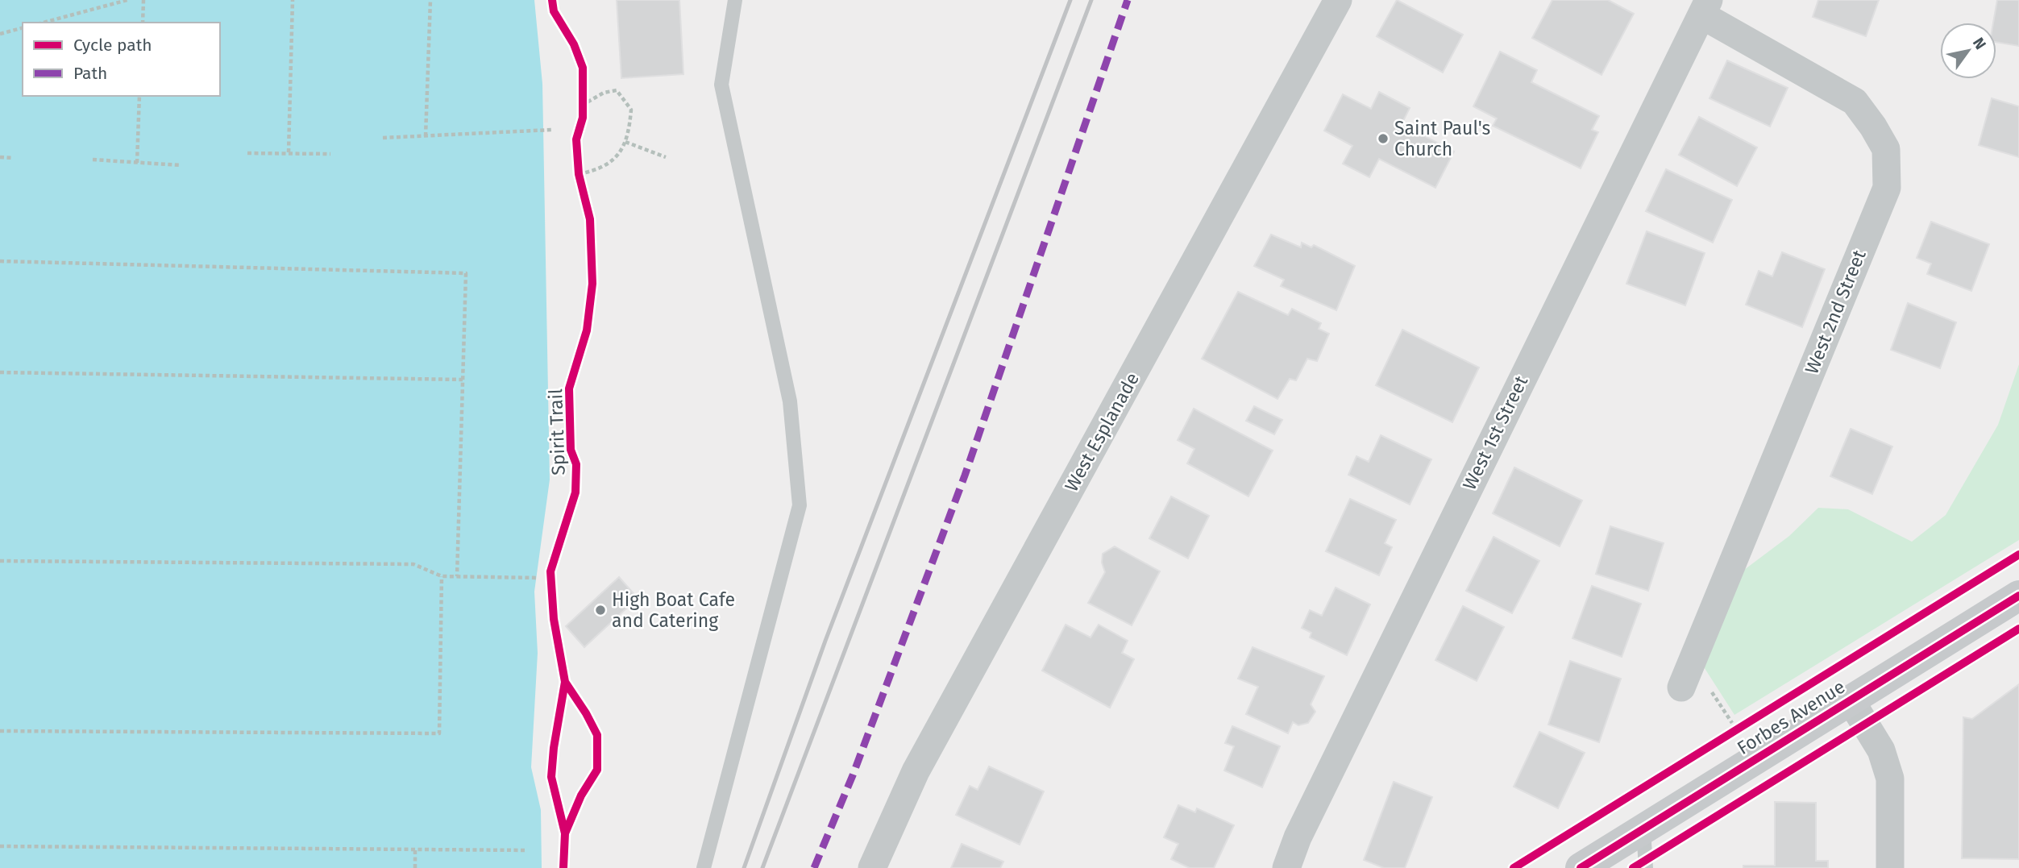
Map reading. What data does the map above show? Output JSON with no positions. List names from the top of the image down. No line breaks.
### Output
{"streets":{"main road":["Forbes Avenue"],"street":["West 2nd Street","West Esplanade","West 1st Street"],"cycle path":["Spirit Trail"]},"crossings":[["West 2nd Street","West 1st Street"]],"places":["Saint Paul's Church","High Boat Cafe and Catering"],"legend":["Cycle path","Path"],"north":"top right"}
